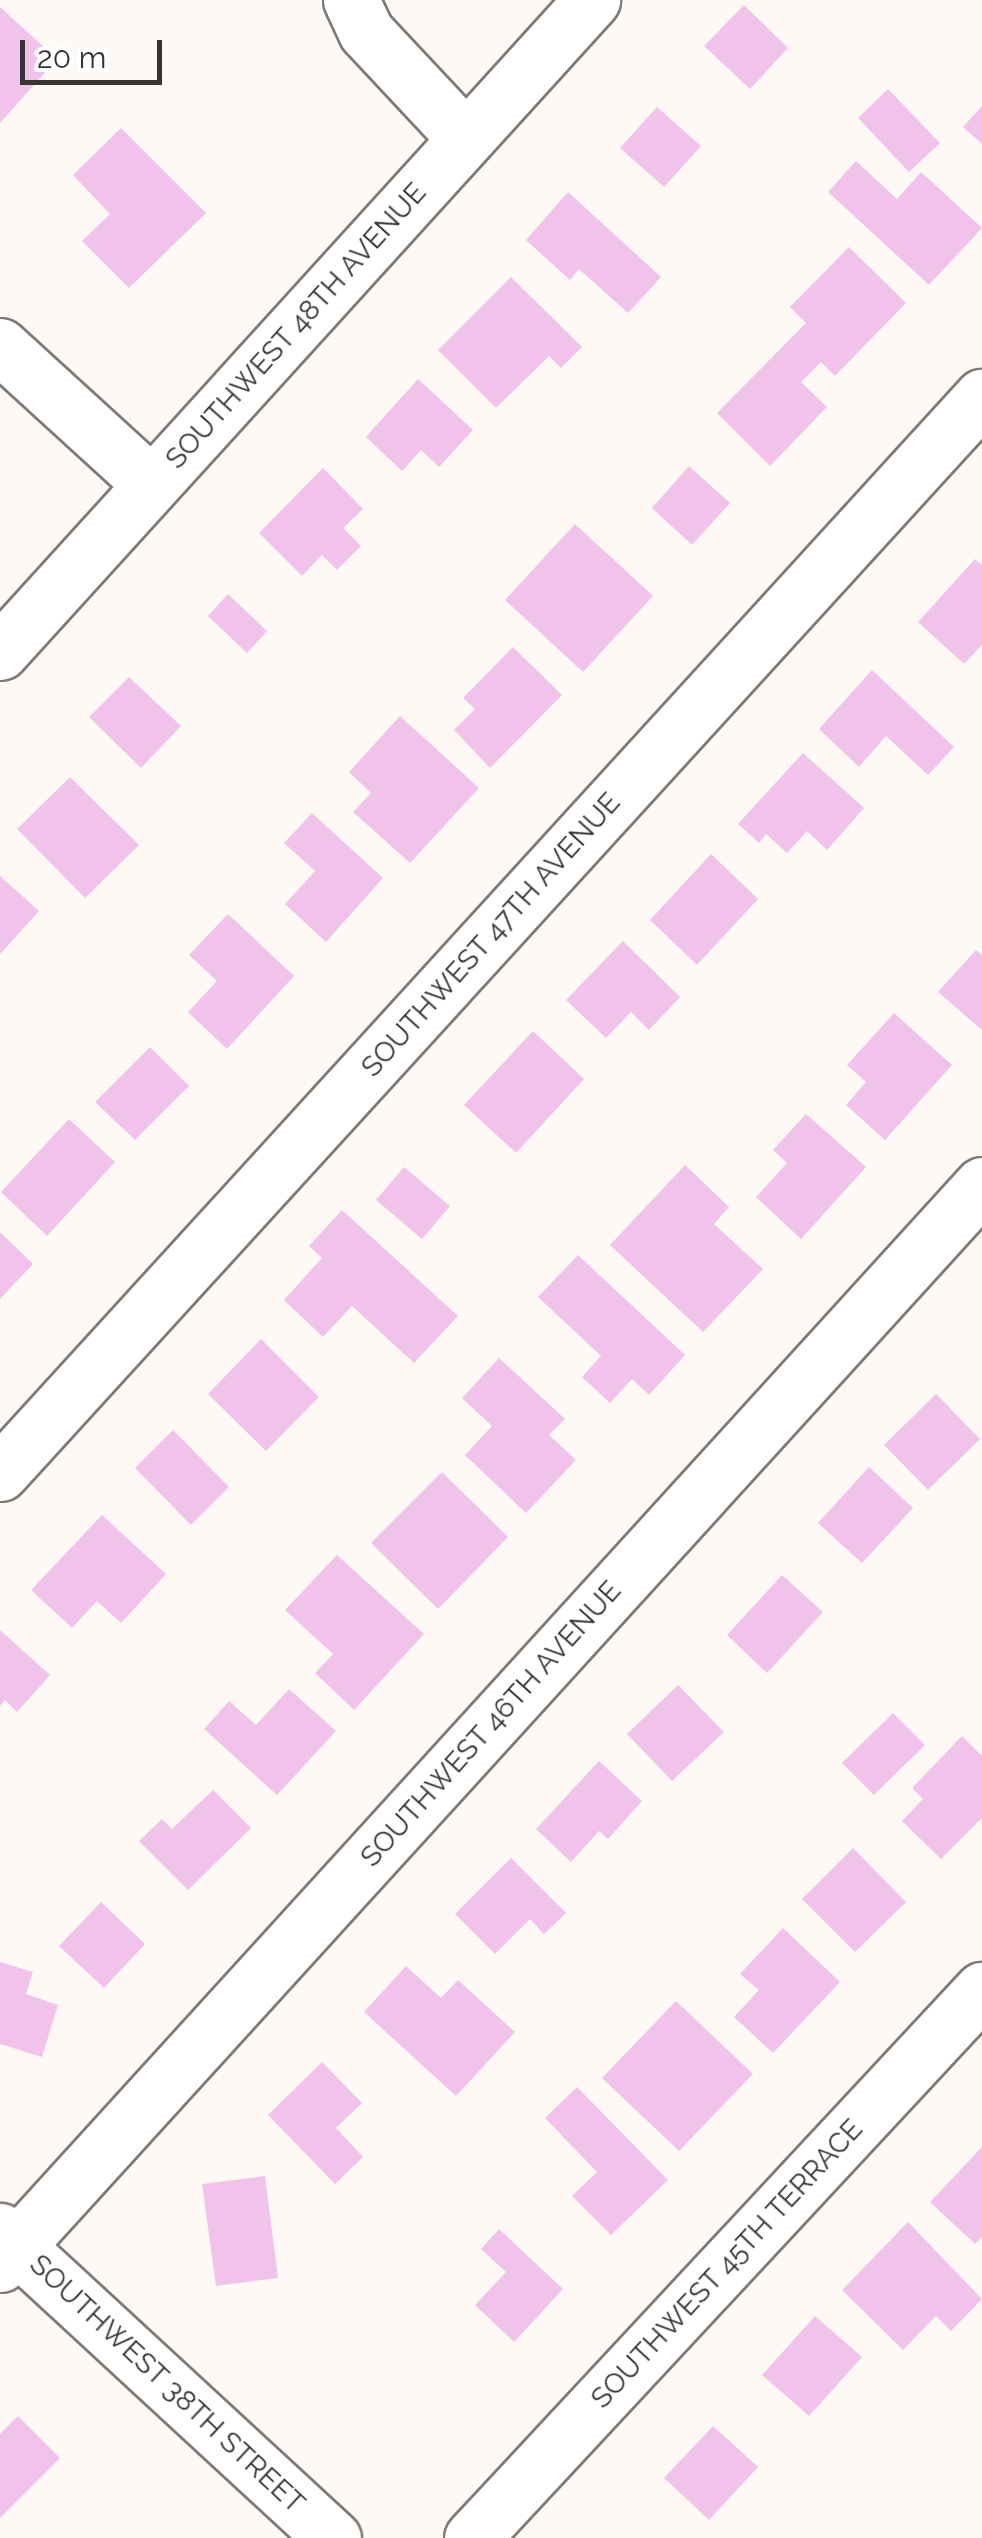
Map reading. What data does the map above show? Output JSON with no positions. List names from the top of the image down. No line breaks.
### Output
{"streets":{"street":["SOUTHWEST 48TH AVENUE","SOUTHWEST 47TH AVENUE","SOUTHWEST 46TH AVENUE","SOUTHWEST 45TH TERRACE","SOUTHWEST 38TH STREET"]},"crossings":[["SOUTHWEST 46TH AVENUE","SOUTHWEST 38TH STREET"]],"scale_bar":"20 m"}
